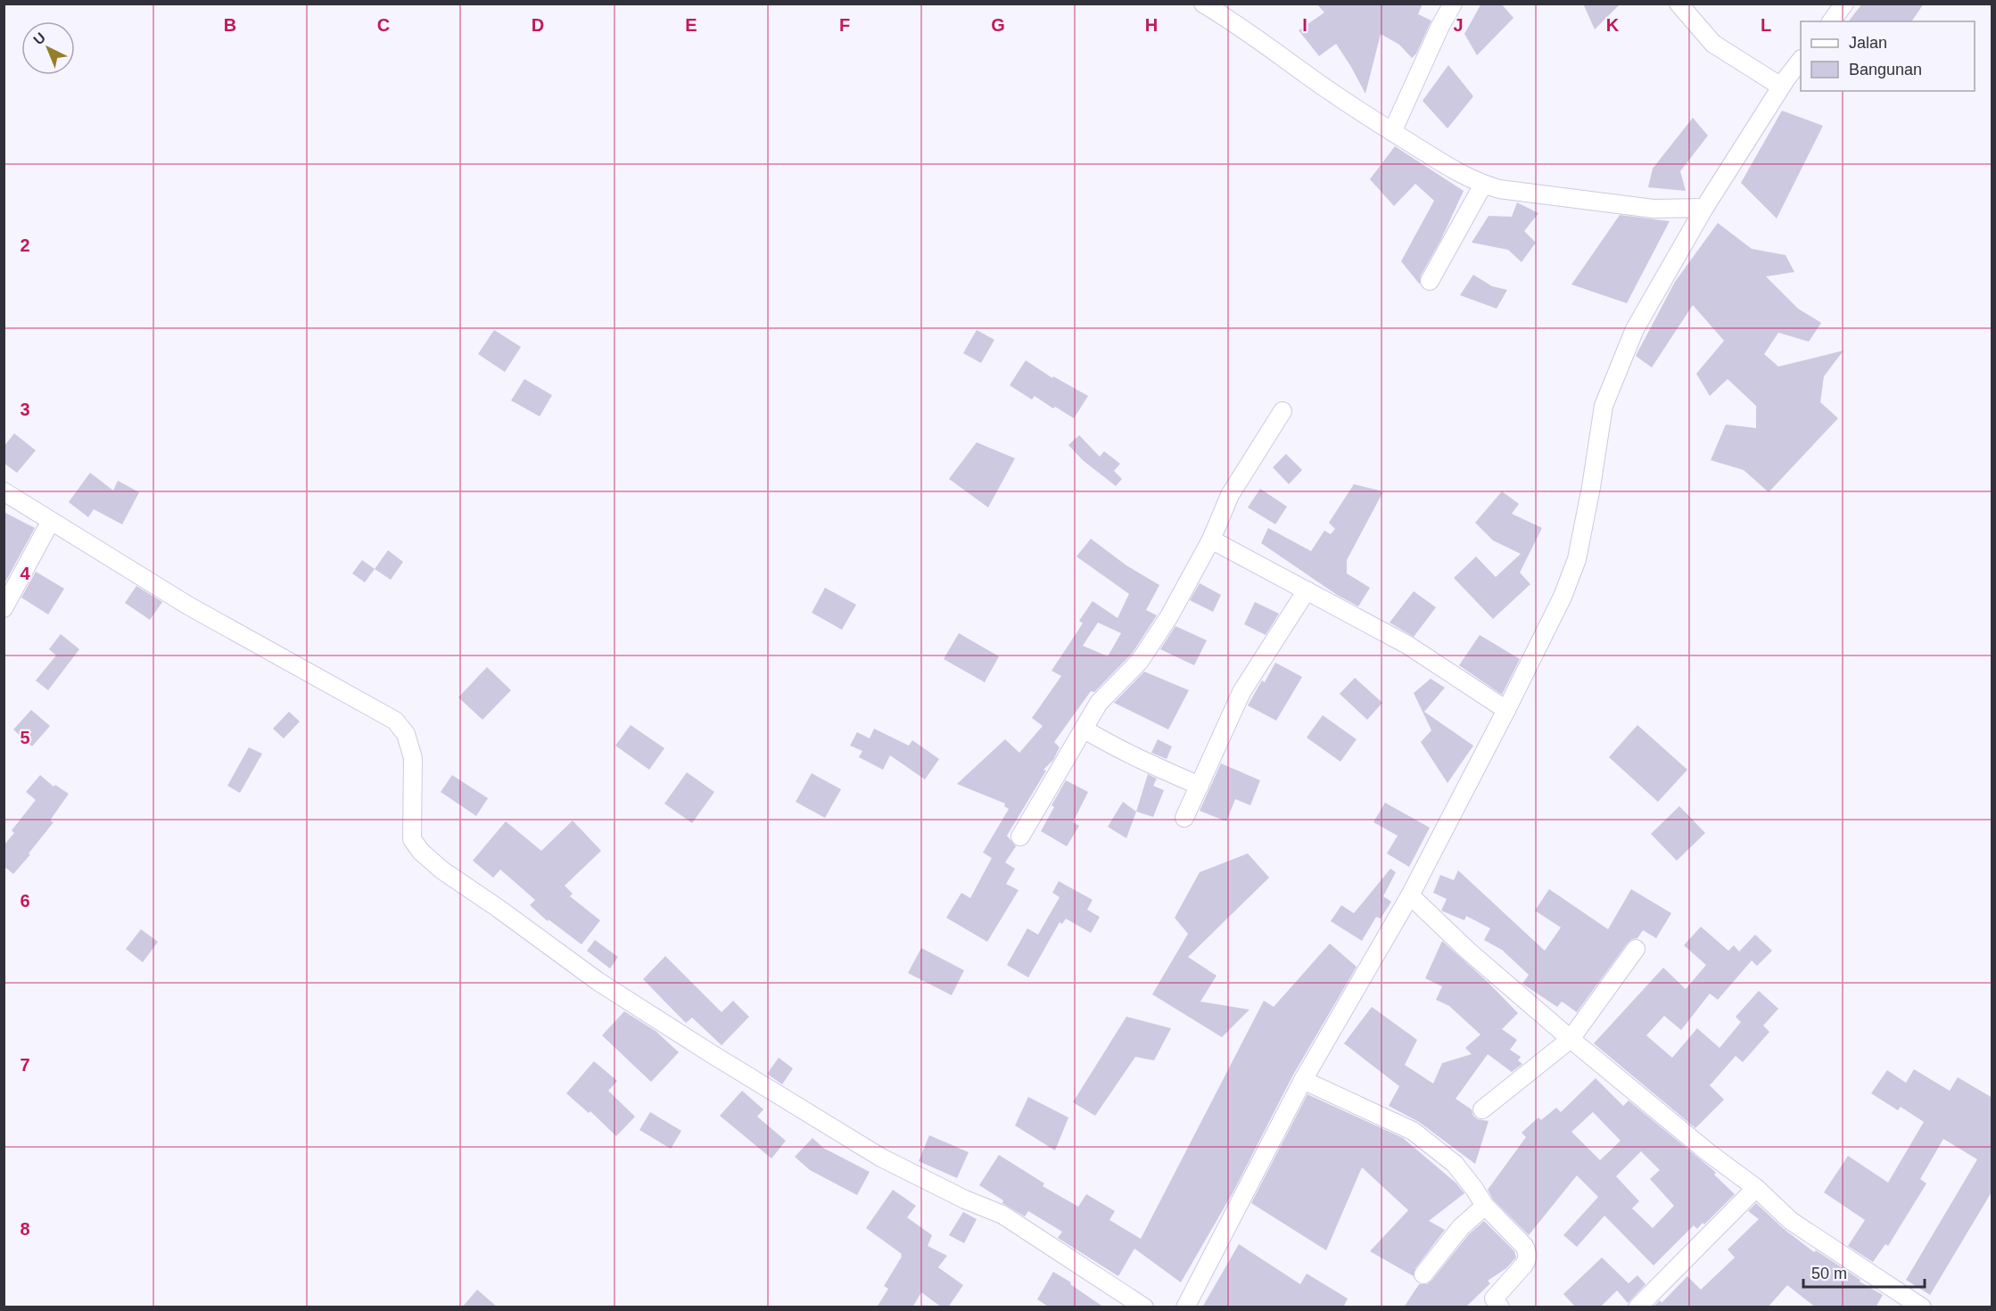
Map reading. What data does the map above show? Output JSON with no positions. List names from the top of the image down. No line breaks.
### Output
{"legend":["Jalan","Bangunan"],"scale_bar":"50 m","north":"top left","grid":{"columns":["B","C","D","E","F","G","H","I","J","K","L"],"rows":["2","3","4","5","6","7","8"]}}
